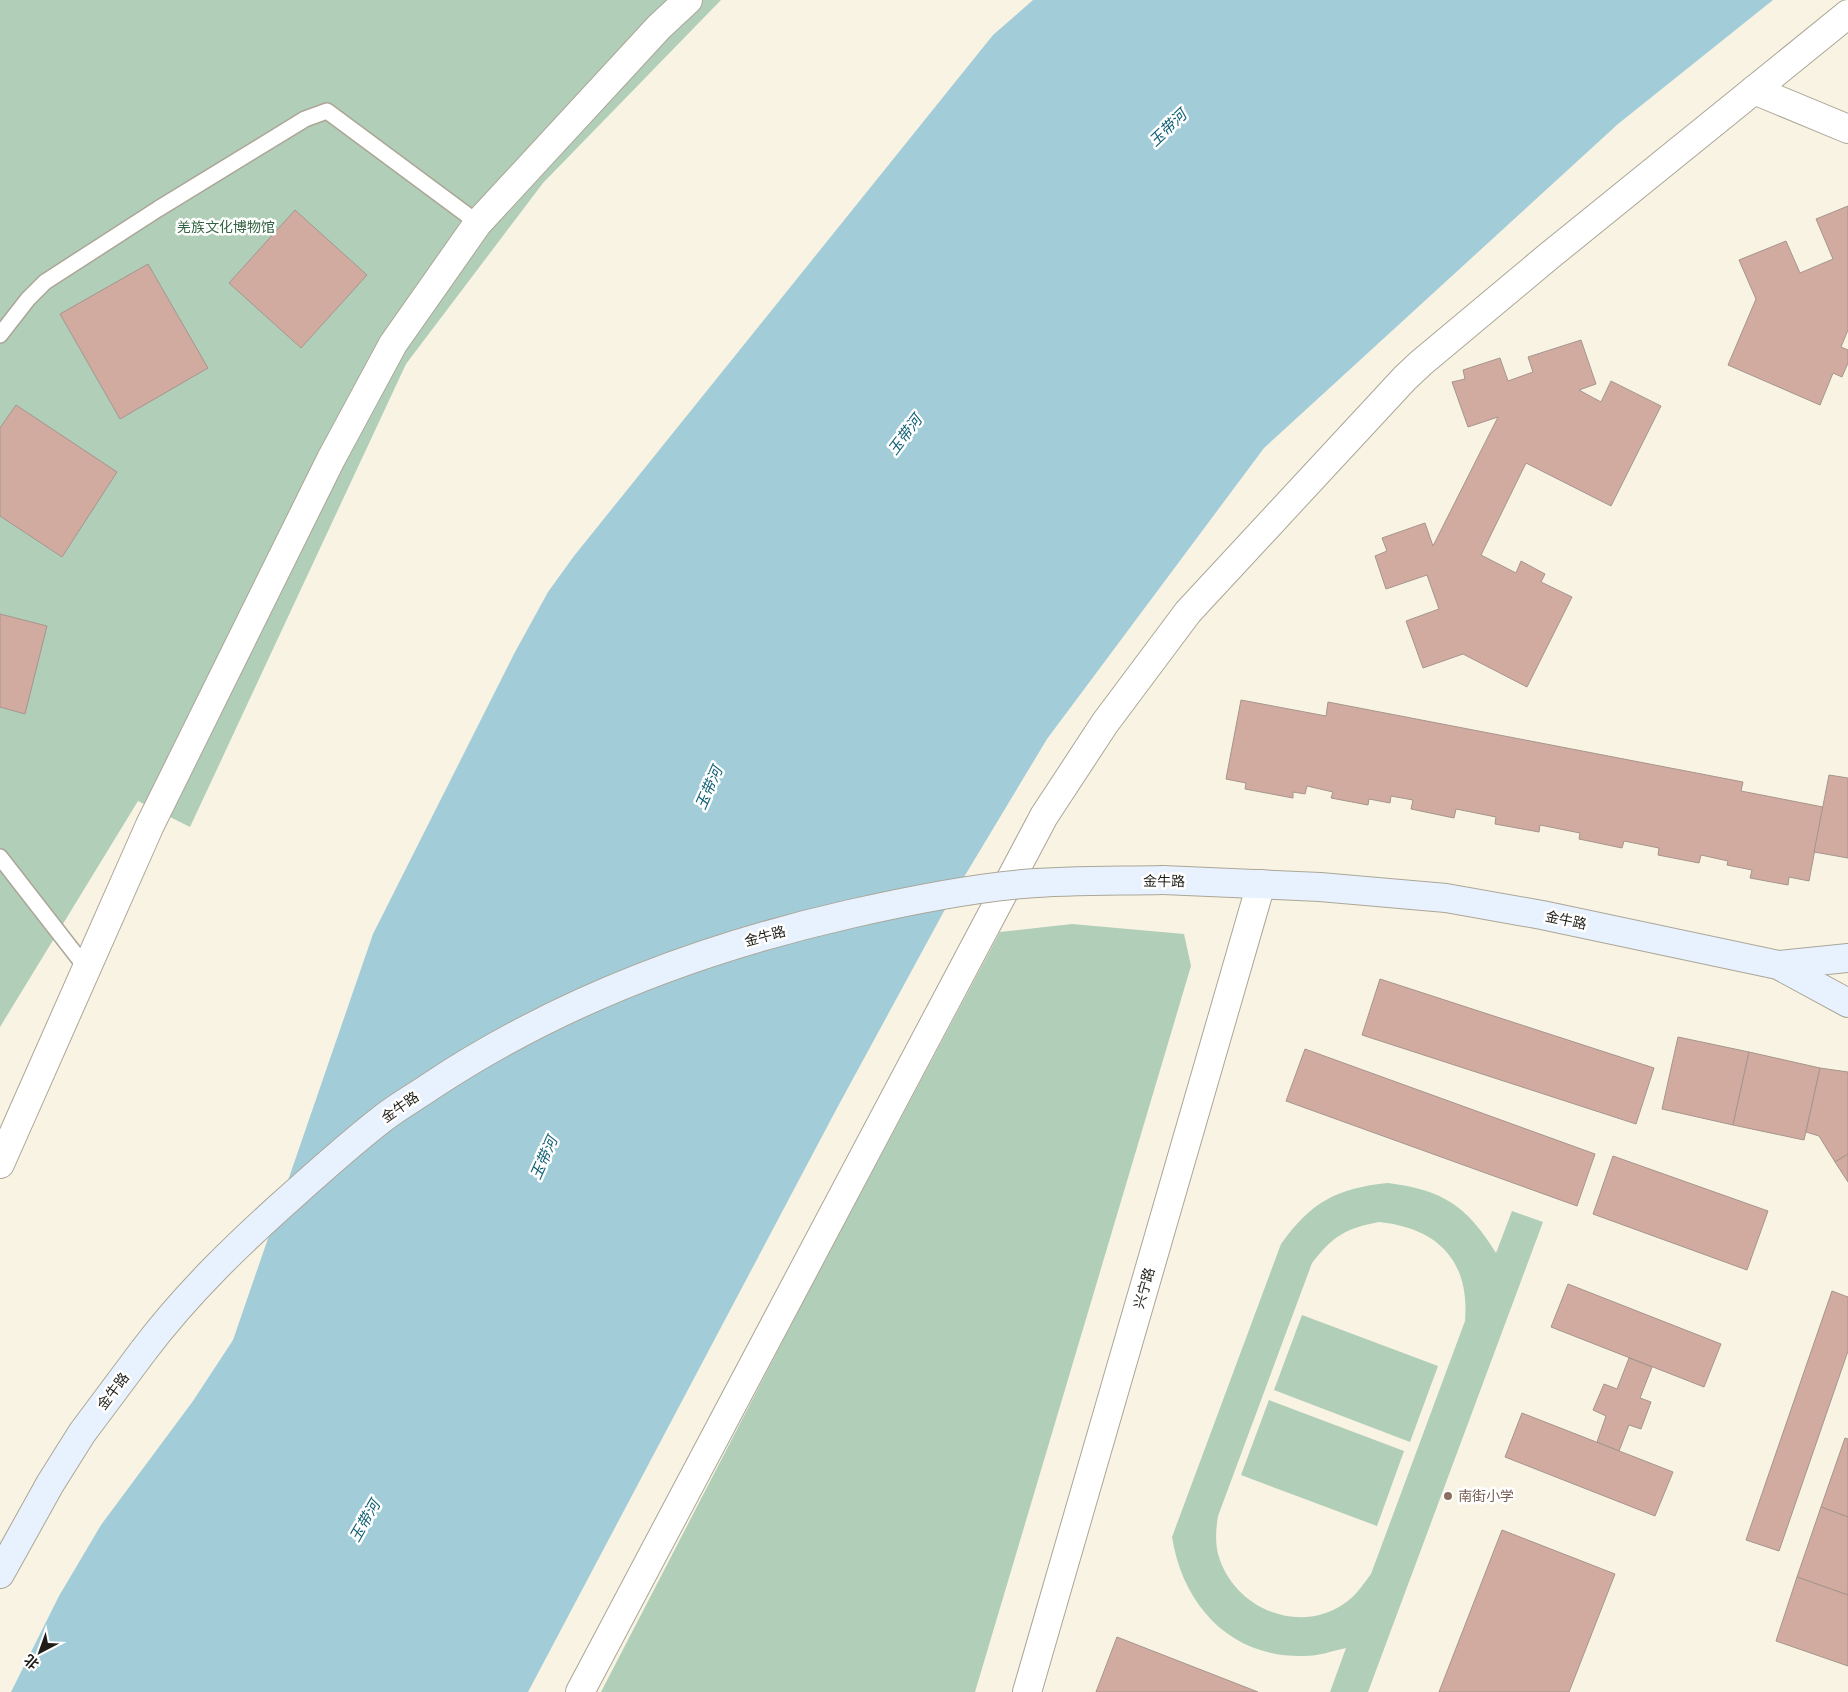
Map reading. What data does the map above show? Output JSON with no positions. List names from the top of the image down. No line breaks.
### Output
{"streets":{"main road":["金牛路"],"street":["兴宁路"]},"crossings":[["金牛路","兴宁路"]],"water":["玉带河"],"parks":["羌族文化博物馆"],"places":["南街小学"],"north":"bottom left"}
